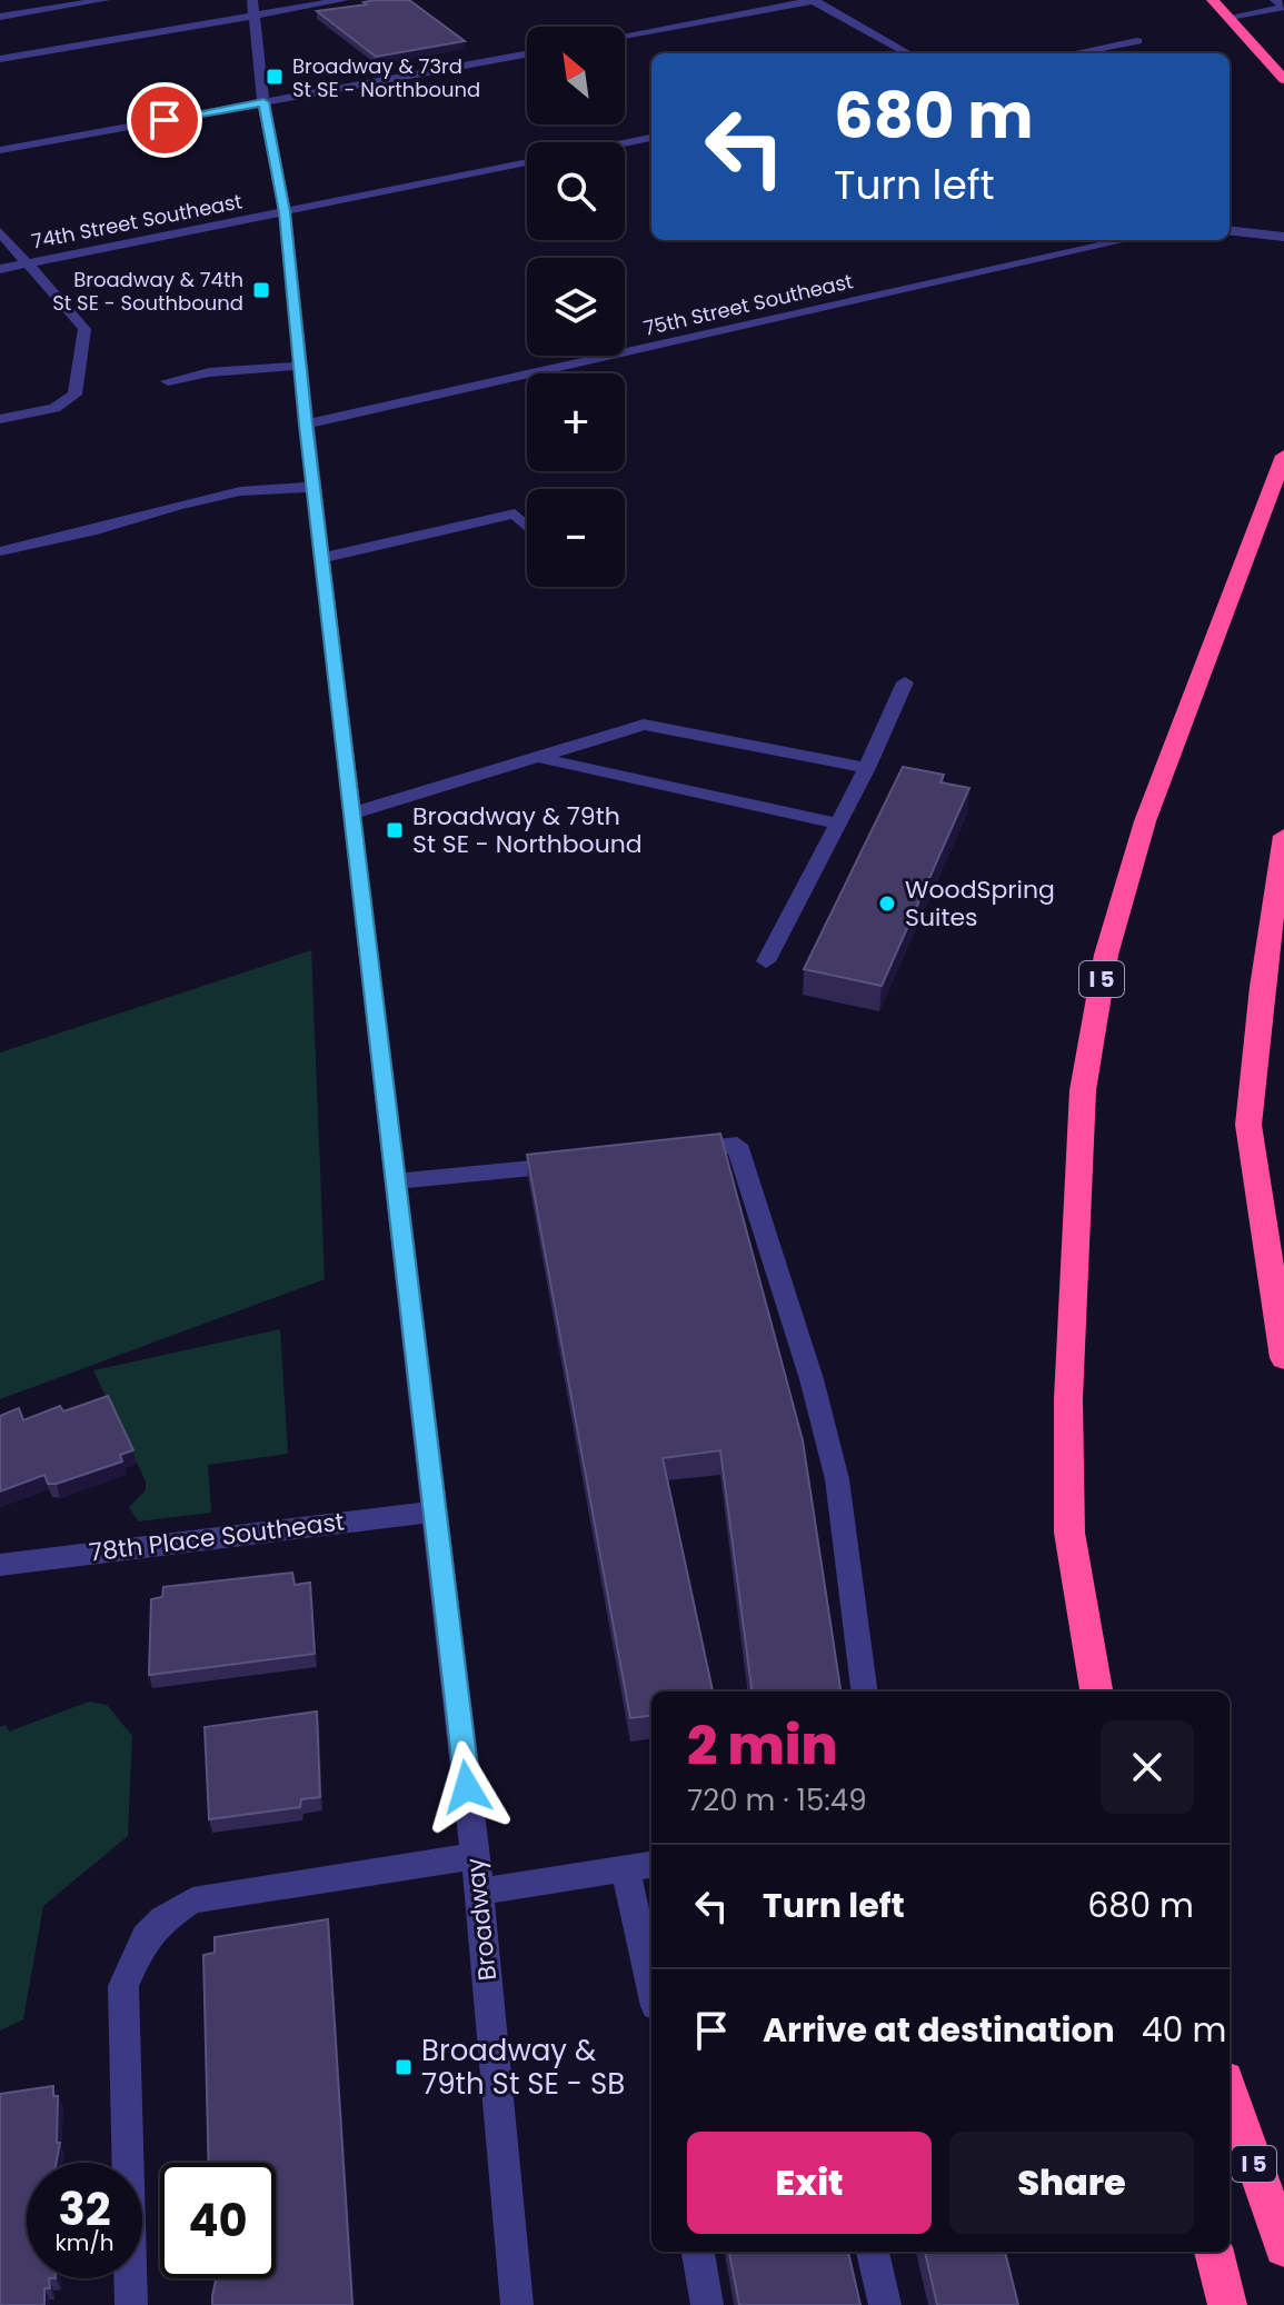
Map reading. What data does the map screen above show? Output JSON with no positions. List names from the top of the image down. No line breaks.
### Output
{"streets":{"highway":["I 5"],"street":["74th Street Southeast","75th Street Southeast","78th Place Southeast","Broadway"]},"crossings":[["74th Street Southeast","Broadway"],["75th Street Southeast","Broadway"],["78th Place Southeast","Broadway"]],"places":{"transit":["Broadway & 73rd St SE - Northbound","Broadway & 74th St SE - Southbound","Broadway & 79th St SE - Northbound","Broadway & 79th St SE - SB"],"other":["WoodSpring Suites"]},"north":"top left","page":{"map_buttons":["+","−"],"turn":["680 m","Turn left"],"heading":["2 min","720 m · 15:49"],"list":[{"name":"Turn left","value":"680 m"},{"name":"Arrive at destination","value":"40 m"}],"buttons":["Exit","Share"],"speed":"32 km/h","limit":"40"}}
